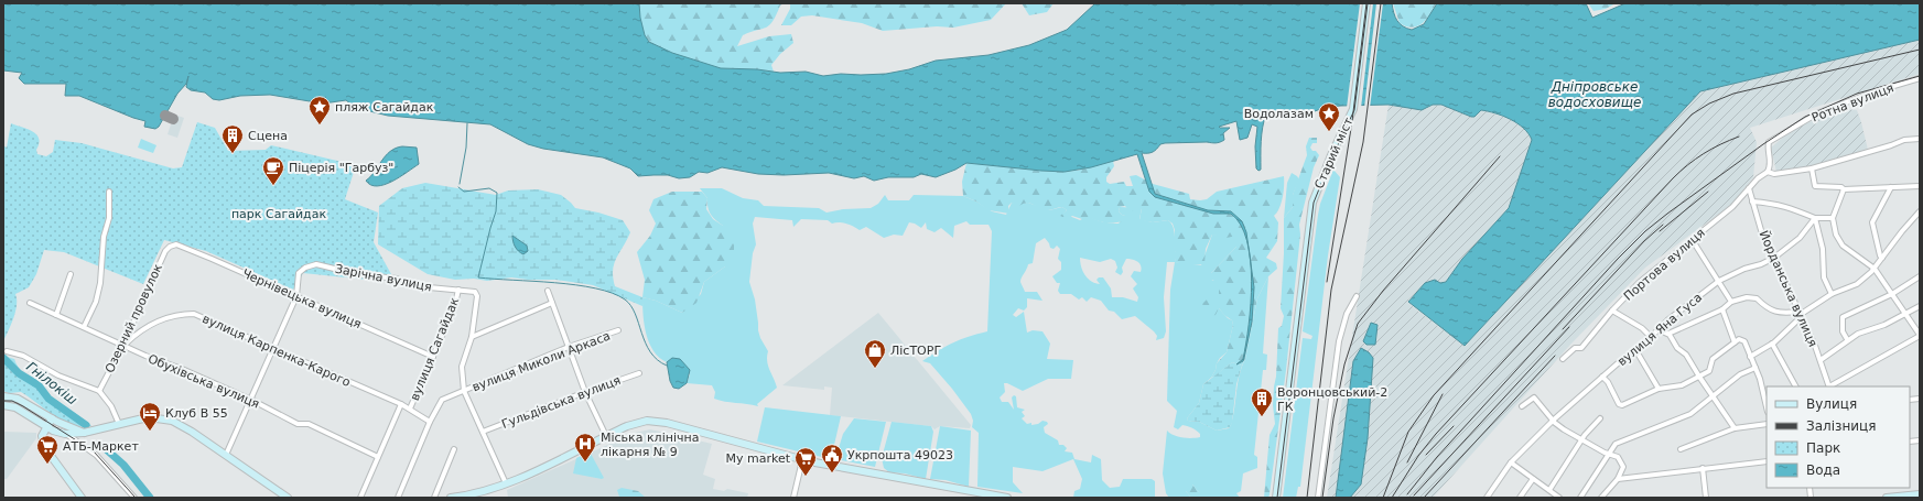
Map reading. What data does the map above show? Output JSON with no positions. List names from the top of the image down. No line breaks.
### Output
{"streets":{"main road":["Старий міст"],"street":["Ротна вулиця","Портова вулиця","Зарічна вулиця","Йорданська вулиця","Чернівецька вулиця","Озерний провулок","вулиця Яна Гуса","вулиця Сагайдак","вулиця Карпенка-Карого","вулиця Миколи Аркаса","Обухівська вулиця","Гульдівська вулиця"]},"crossings":[["Ротна вулиця","Портова вулиця"],["Портова вулиця","Йорданська вулиця"],["Зарічна вулиця","Чернівецька вулиця"],["Зарічна вулиця","вулиця Сагайдак"],["Зарічна вулиця","вулиця Миколи Аркаса"],["Зарічна вулиця","Гульдівська вулиця"],["Йорданська вулиця","вулиця Яна Гуса"],["Чернівецька вулиця","Озерний провулок"],["Чернівецька вулиця","вулиця Сагайдак"],["Озерний провулок","вулиця Карпенка-Карого"],["Озерний провулок","Обухівська вулиця"],["вулиця Сагайдак","вулиця Карпенка-Карого"],["вулиця Сагайдак","Обухівська вулиця"],["вулиця Карпенка-Карого","вулиця Миколи Аркаса"],["вулиця Карпенка-Карого","Обухівська вулиця"]],"water":["Дніпровське водосховище","Гнілокіш"],"parks":["парк Сагайдак"],"places":{"place":["пляж Сагайдак","Водолазам"],"building":["Сцена","Воронцовський-2 ГК"],"cafe":["Піцерія \"Гарбуз\""],"shop":["ЛісТОРГ"],"hotel":["Клуб В 55"],"hospital":["Міська клінічна лікарня № 9"],"supermarket":["АТБ-Маркет","My market"],"public building":["Укрпошта 49023"]},"legend":["Вулиця","Залізниця","Парк","Вода"]}
